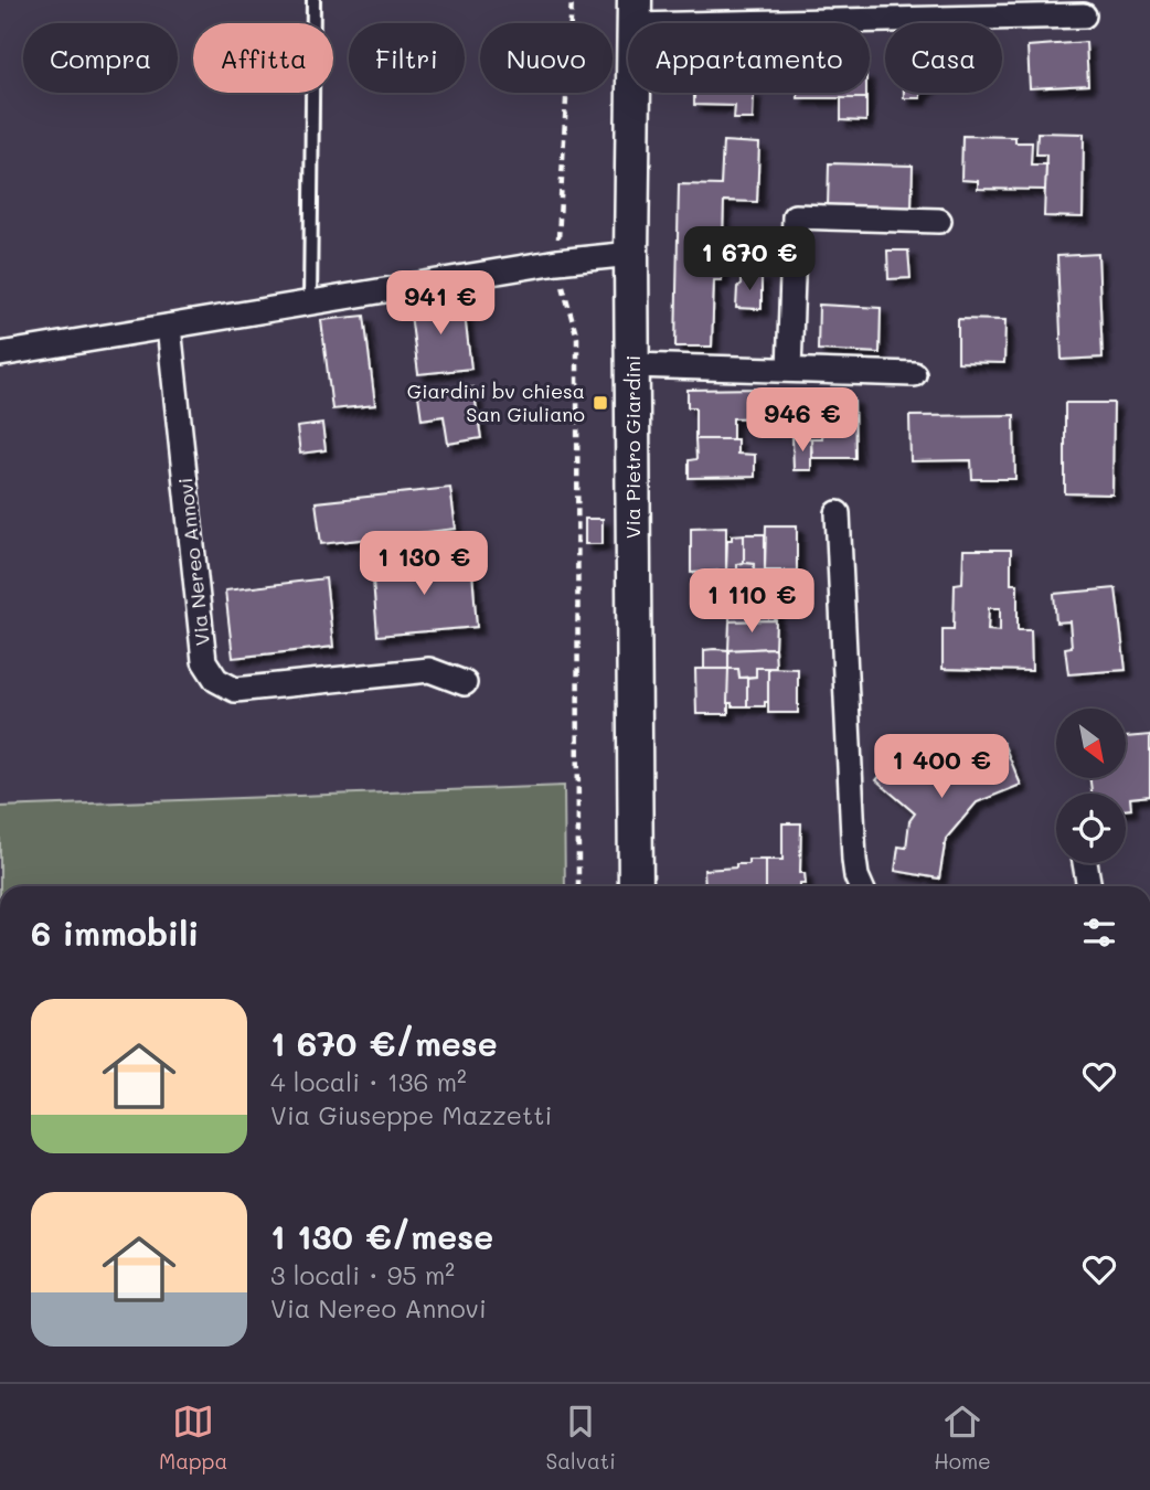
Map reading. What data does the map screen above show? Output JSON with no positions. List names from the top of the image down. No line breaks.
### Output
{"streets":{"main road":["Via Pietro Giardini"],"street":["Via Nereo Annovi"]},"places":{"transit":["Giardini bv chiesa San Giuliano"]},"north":"bottom right","page":{"chip":["Compra","Affitta","Filtri","Nuovo","Appartamento","Casa"],"price":["1 670 €","941 €","946 €","1 130 €","1 110 €","1 400 €"],"heading":"6 immobili","list":[{"name":"1 670 €/mese","note":"4 locali · 136 m² · Via Giuseppe Mazzetti"},{"name":"1 130 €/mese","note":"3 locali · 95 m² · Via Nereo Annovi"}],"tabs":["Mappa","Salvati","Home"]}}
